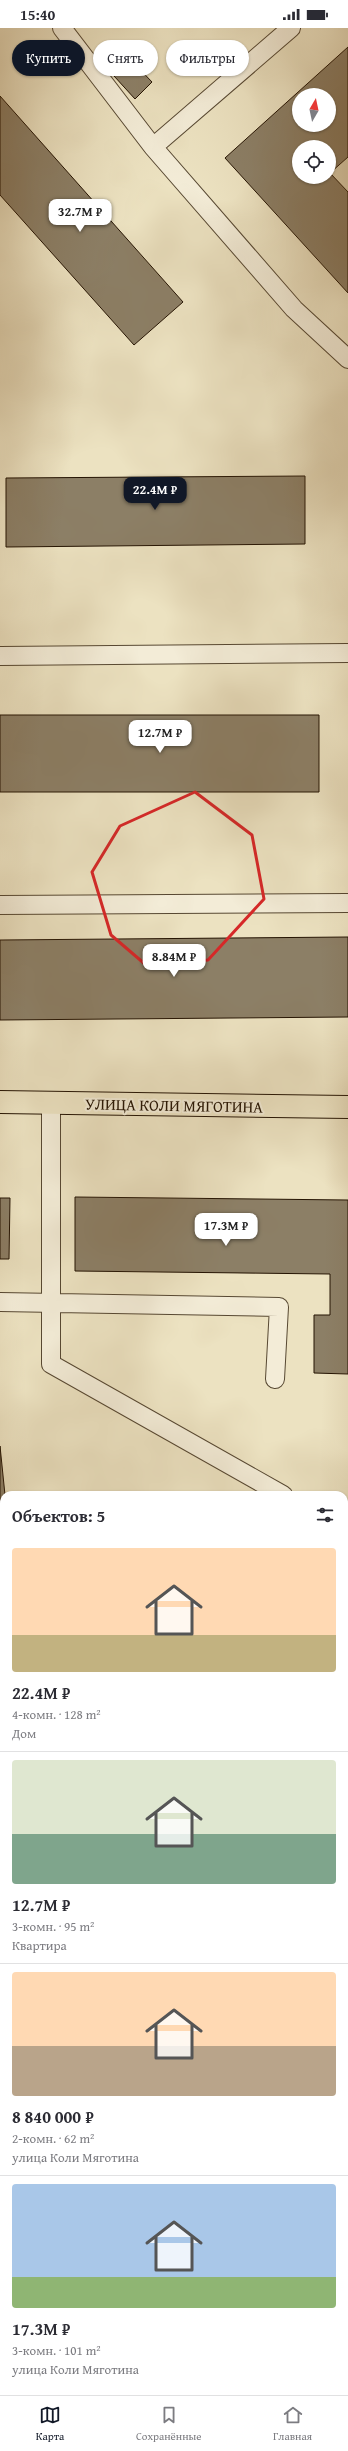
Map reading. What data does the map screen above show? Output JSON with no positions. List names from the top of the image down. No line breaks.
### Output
{"streets":{"main road":["УЛИЦА КОЛИ МЯГОТИНА"]},"north":"top","page":{"status":"15:40","chip":["Купить","Снять","Фильтры"],"price":["32.7M ₽","22.4M ₽","12.7M ₽","8.84M ₽","17.3M ₽"],"heading":"Объектов: 5","list":[{"name":"22.4M ₽","note":"4-комн. · 128 m² · Дом"},{"name":"12.7M ₽","note":"3-комн. · 95 m² · Квартира"},{"name":"8 840 000 ₽","note":"2-комн. · 62 m² · улица Коли Мяготина"},{"name":"17.3M ₽","note":"3-комн. · 101 m² · улица Коли Мяготина"}],"tabs":["Карта","Сохранённые","Главная"]}}
